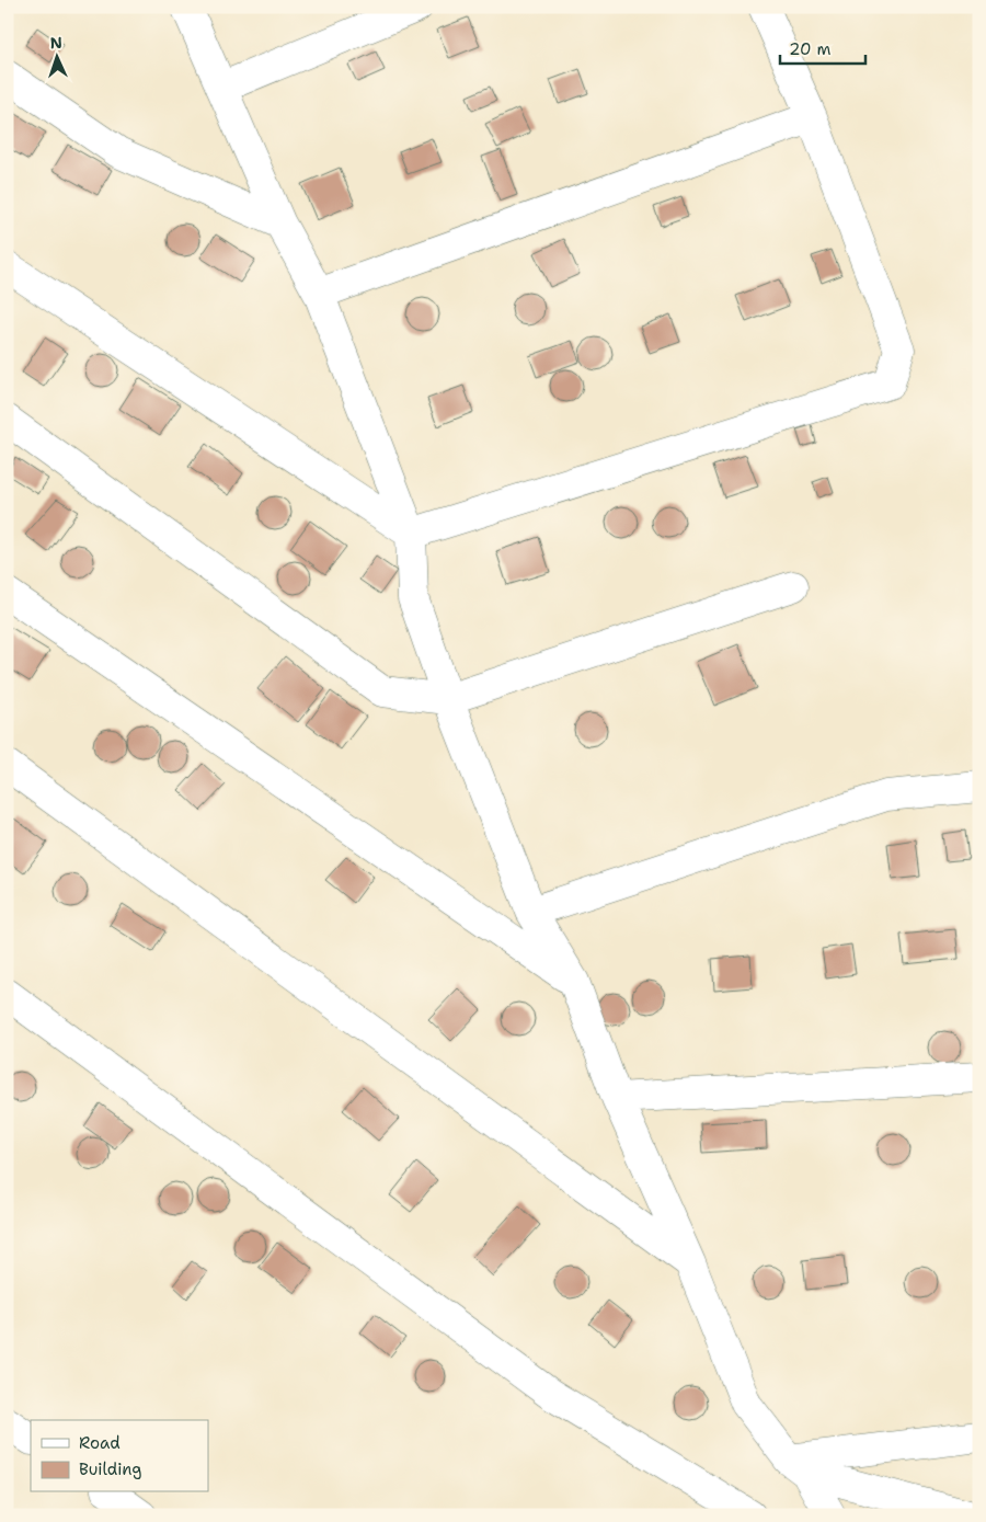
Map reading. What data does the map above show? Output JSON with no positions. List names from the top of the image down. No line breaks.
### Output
{"legend":["Road","Building"],"scale_bar":"20 m","north":"top"}
